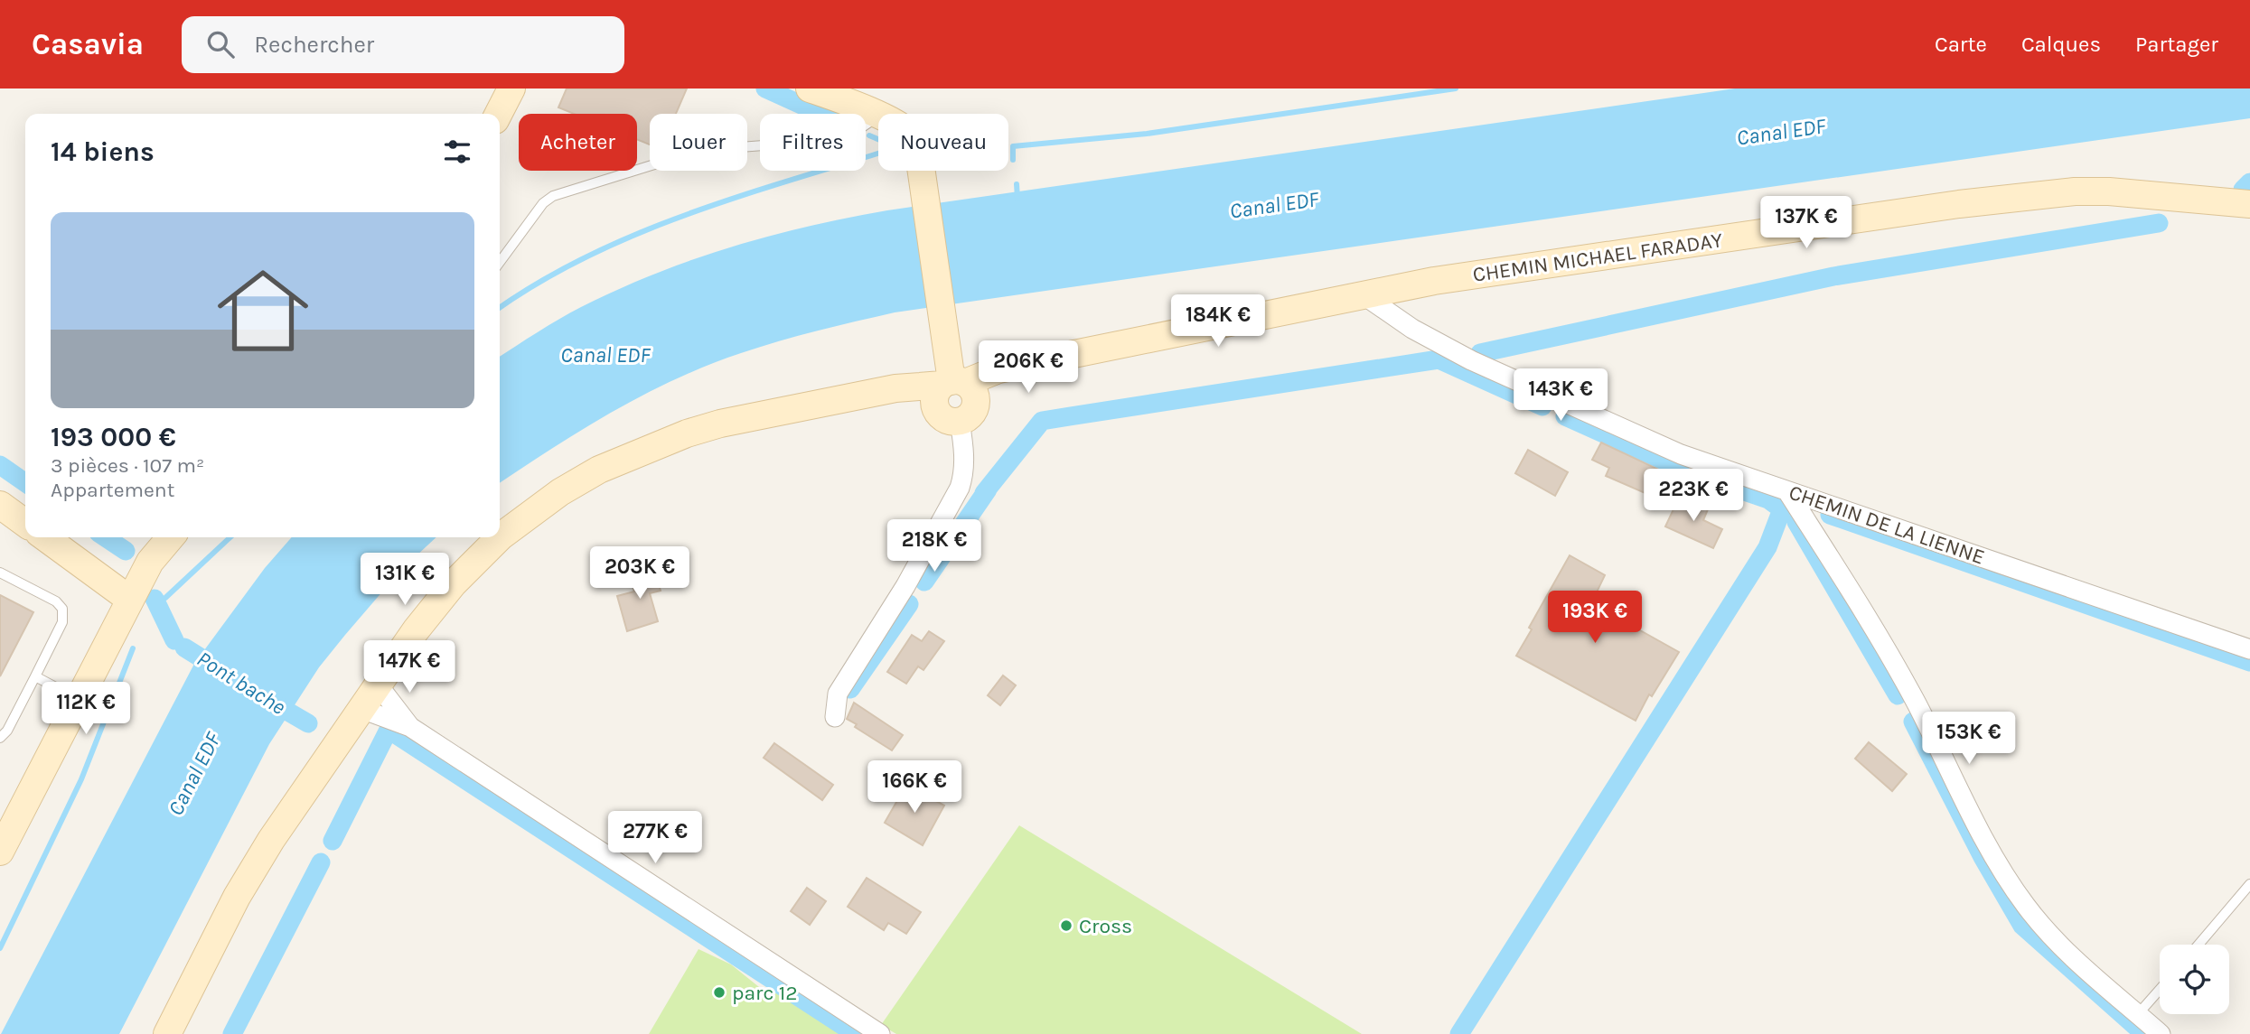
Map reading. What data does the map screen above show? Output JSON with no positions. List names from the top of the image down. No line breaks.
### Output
{"streets":{"main road":["CHEMIN MICHAEL FARADAY"],"street":["CHEMIN DE LA LIENNE"]},"crossings":[["CHEMIN MICHAEL FARADAY","CHEMIN DE LA LIENNE"]],"water":["Canal EDF","Pont bache"],"places":["Cross","parc 12"],"page":{"header":"Casavia","search":"Rechercher","nav":["Carte","Calques","Partager"],"chip":["Acheter","Louer","Filtres","Nouveau"],"heading":"14 biens","list":[{"name":"193 000 €","note":"3 pièces · 107 m² · Appartement"}],"price":["137K €","184K €","206K €","143K €","223K €","218K €","203K €","131K €","193K €","147K €","112K €","153K €","166K €","277K €"]}}
